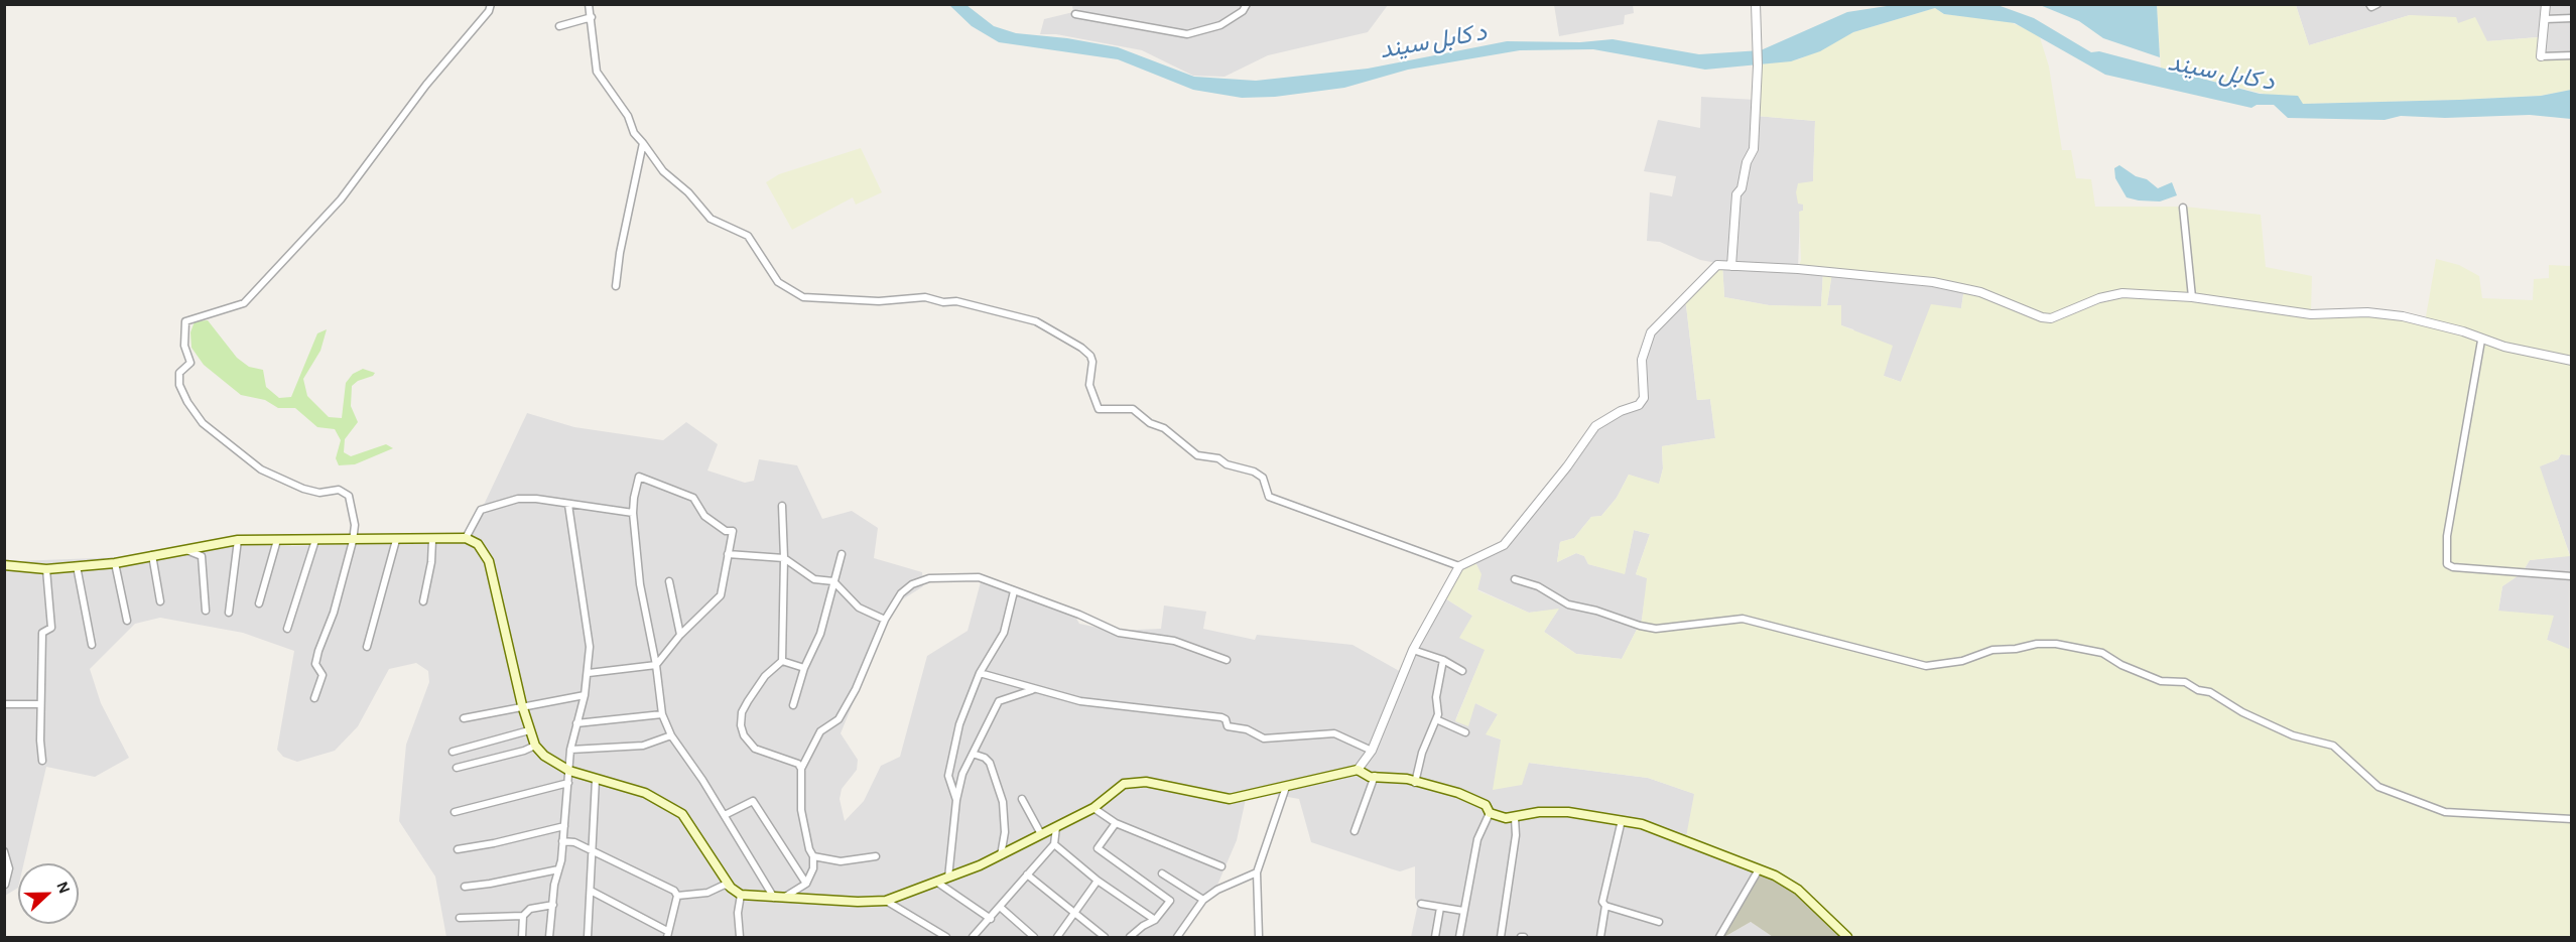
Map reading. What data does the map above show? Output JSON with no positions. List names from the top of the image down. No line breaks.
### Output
{"water":["د کابل سيند"],"north":"right"}
